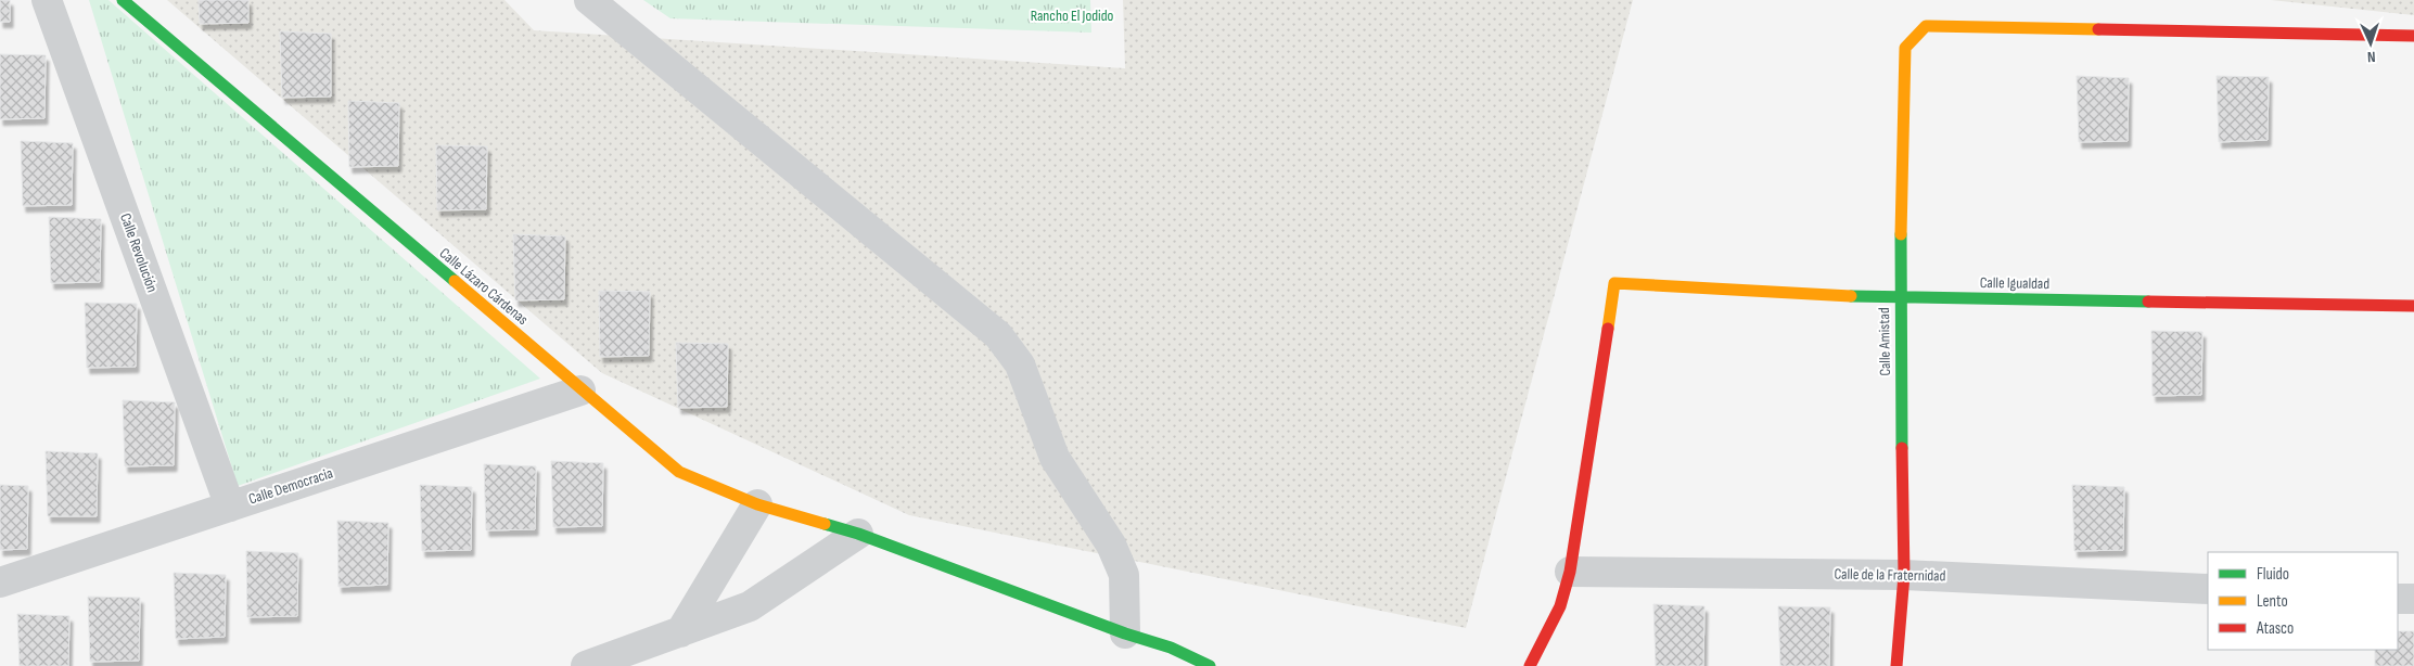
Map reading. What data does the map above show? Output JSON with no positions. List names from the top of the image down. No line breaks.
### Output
{"streets":{"street":["Calle Revolución","Calle Igualdad","Calle Lázaro Cárdenas","Calle Amistad","Calle Democracia","Calle de la Fraternidad"]},"crossings":[["Calle Revolución","Calle Democracia"],["Calle Igualdad","Calle Amistad"],["Calle Igualdad","Calle de la Fraternidad"],["Calle Lázaro Cárdenas","Calle Democracia"],["Calle Amistad","Calle de la Fraternidad"]],"parks":["Rancho El Jodido"],"legend":["Fluido","Lento","Atasco"],"north":"bottom"}
